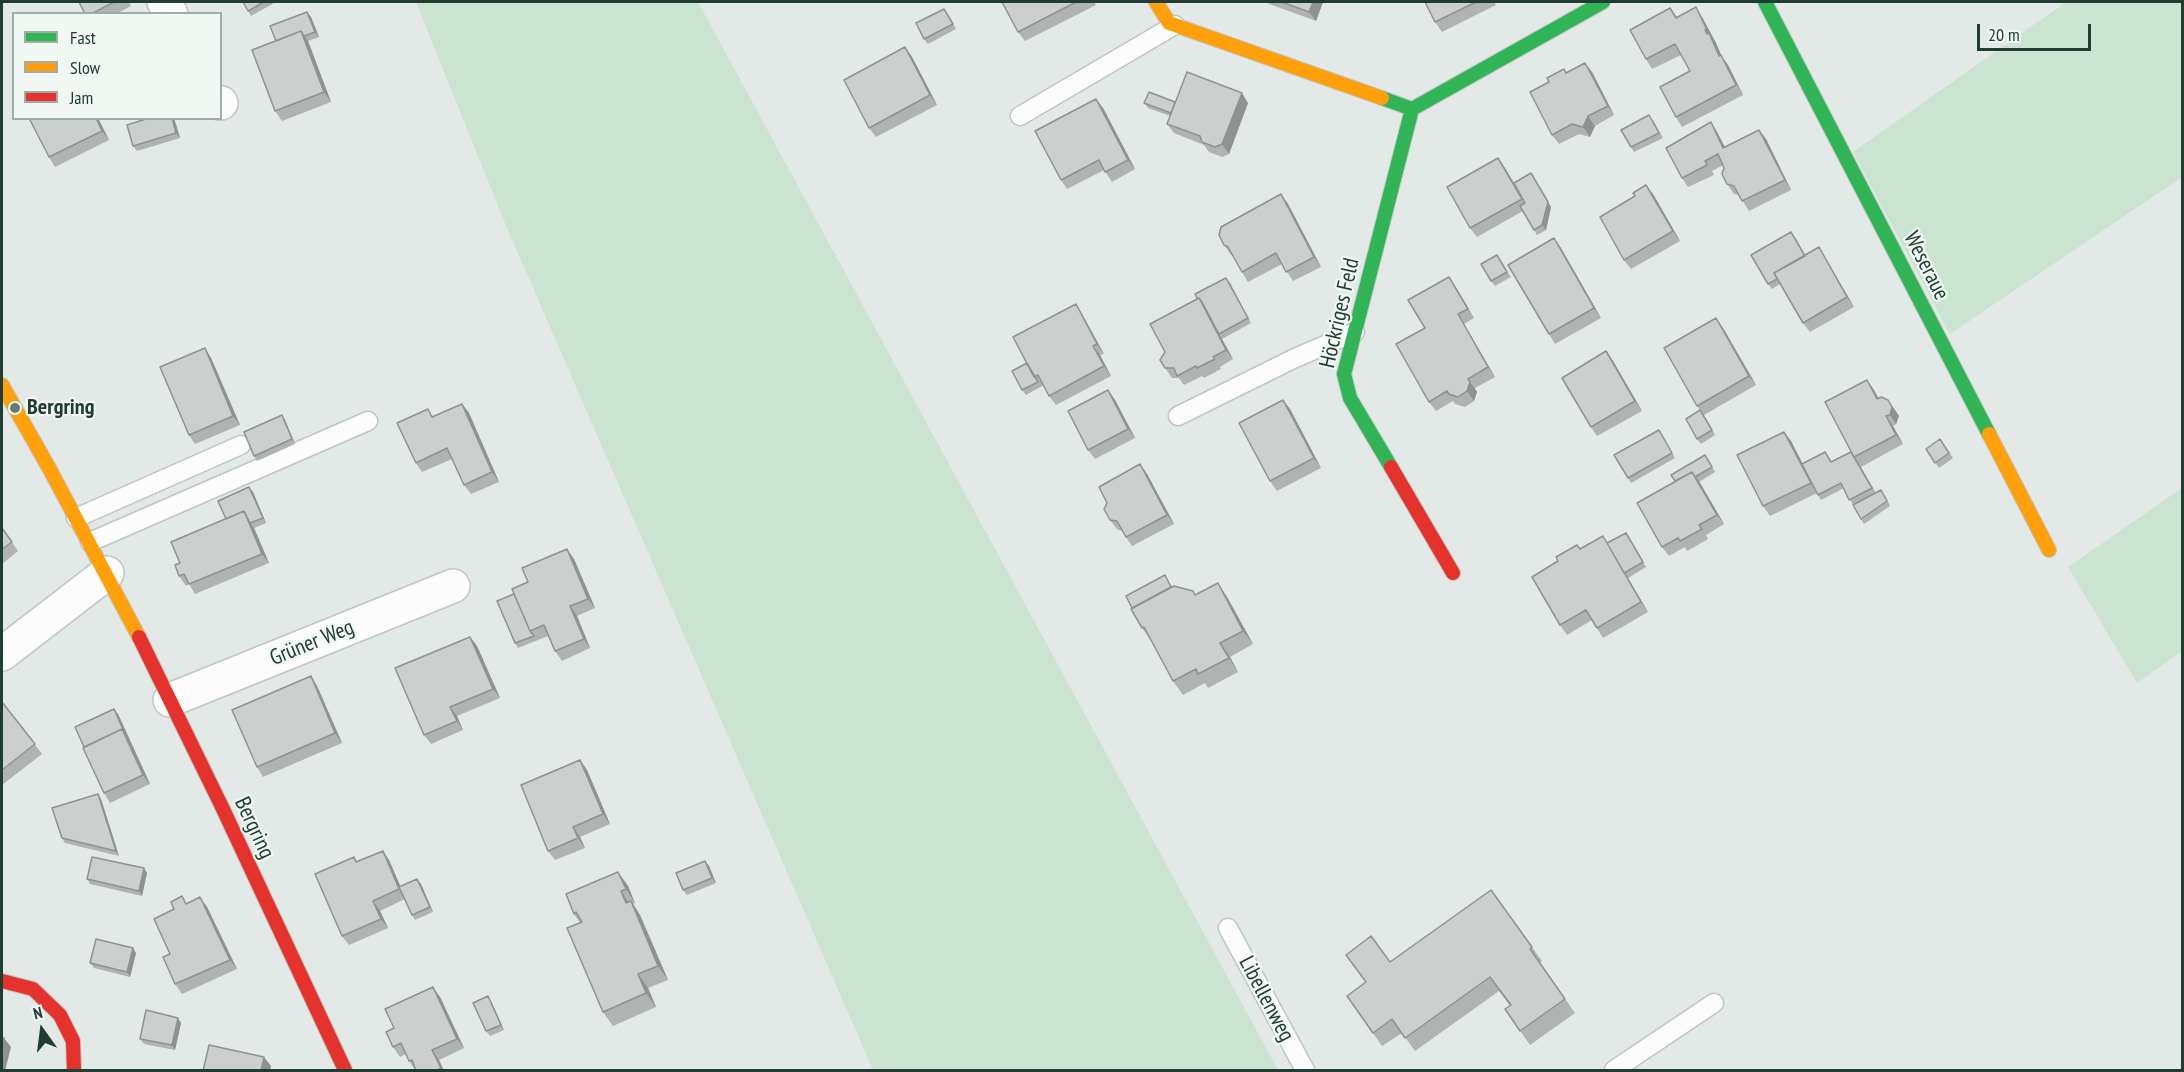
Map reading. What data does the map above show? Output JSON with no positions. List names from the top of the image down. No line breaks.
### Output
{"streets":{"street":["Weseraue","Höckriges Feld","Grüner Weg","Bergring"],"lane":["Libellenweg"]},"crossings":[["Grüner Weg","Bergring"]],"places":["Bergring"],"legend":["Fast","Slow","Jam"],"scale_bar":"20 m","north":"top"}
